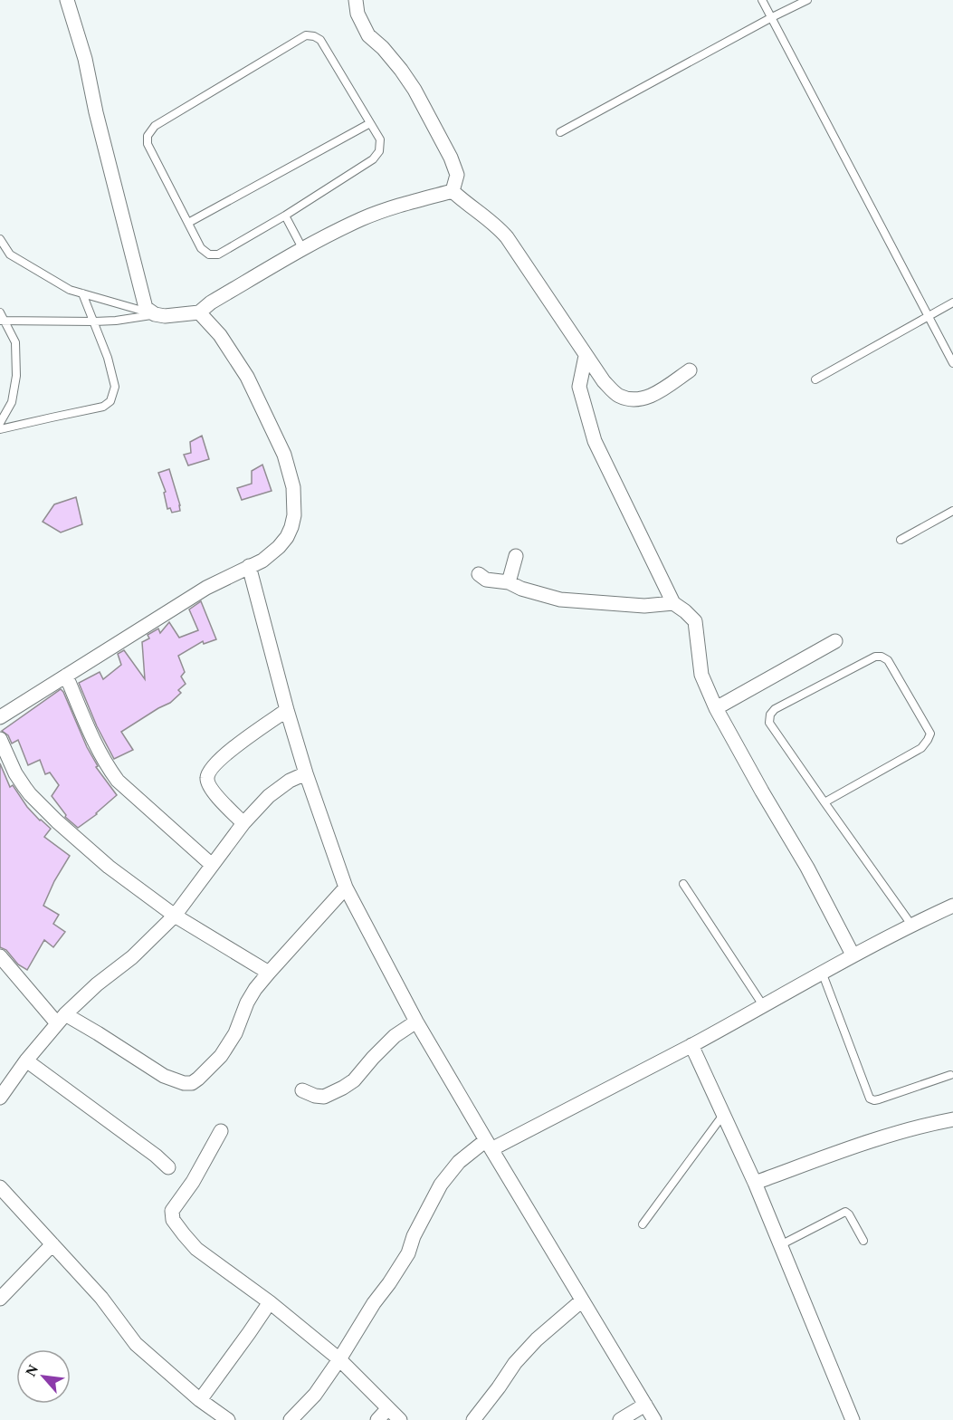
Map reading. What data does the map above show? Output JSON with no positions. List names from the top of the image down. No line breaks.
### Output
{"north":"top left"}
